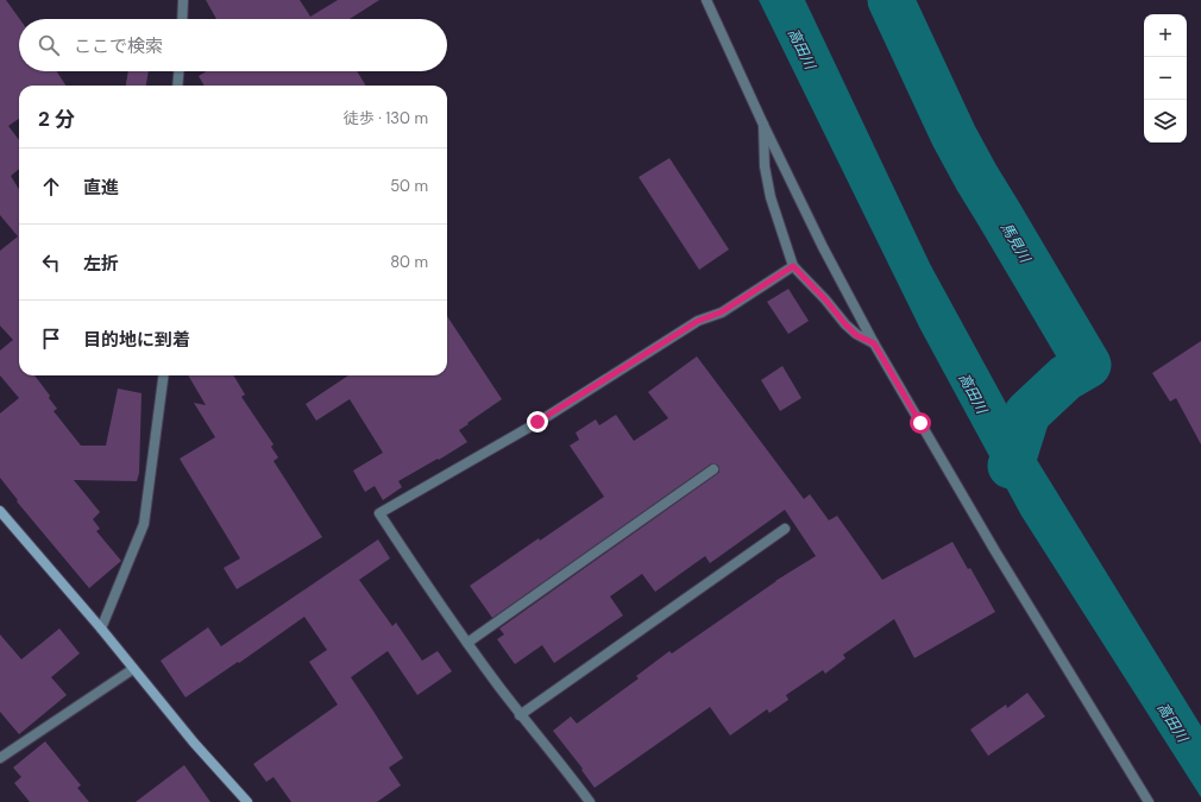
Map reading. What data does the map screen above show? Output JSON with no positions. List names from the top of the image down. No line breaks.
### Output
{"water":["高田川","馬見川"],"page":{"map_buttons":["+","−"],"search":"ここで検索","heading":["2 分","徒歩 · 130 m"],"list":[["直進","50 m"],["左折","80 m"],"目的地に到着"]}}
